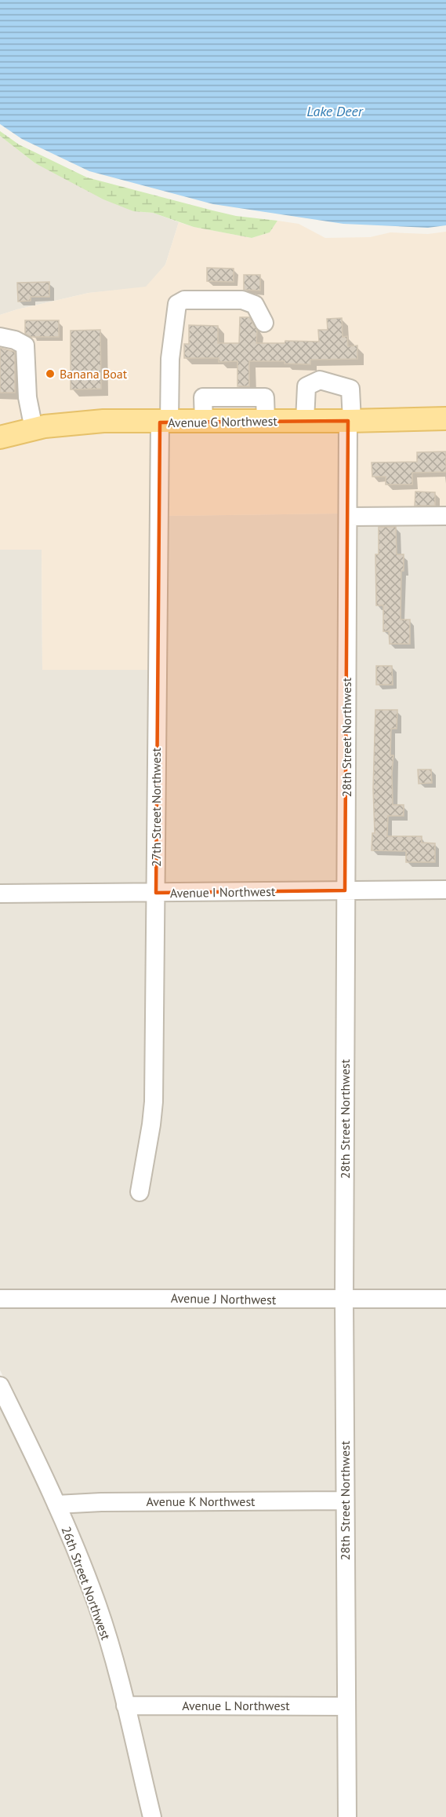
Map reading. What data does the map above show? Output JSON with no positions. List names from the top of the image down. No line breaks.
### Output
{"streets":{"main road":["Avenue G Northwest"],"street":["28th Street Northwest","27th Street Northwest","Avenue I Northwest","Avenue J Northwest","Avenue K Northwest","26th Street Northwest","Avenue L Northwest"]},"crossings":[["Avenue G Northwest","28th Street Northwest"],["Avenue G Northwest","27th Street Northwest"],["28th Street Northwest","Avenue I Northwest"],["28th Street Northwest","Avenue J Northwest"],["28th Street Northwest","Avenue K Northwest"],["28th Street Northwest","Avenue L Northwest"],["27th Street Northwest","Avenue I Northwest"],["Avenue K Northwest","26th Street Northwest"],["26th Street Northwest","Avenue L Northwest"]],"water":["Lake Deer"],"places":["Banana Boat"]}
